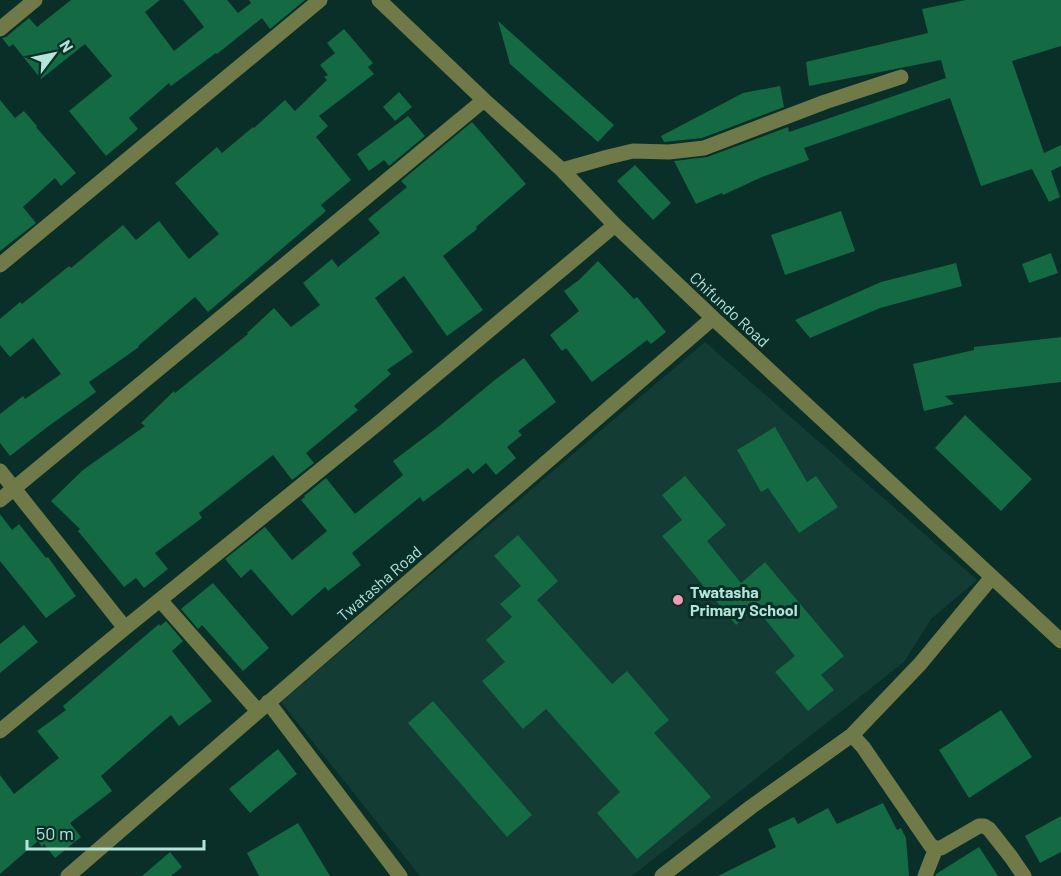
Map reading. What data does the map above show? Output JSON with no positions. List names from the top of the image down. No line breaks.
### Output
{"streets":{"street":["Chifundo Road","Twatasha Road"]},"crossings":[["Chifundo Road","Twatasha Road"]],"places":["Twatasha Primary School"],"scale_bar":"50 m","north":"top right"}
